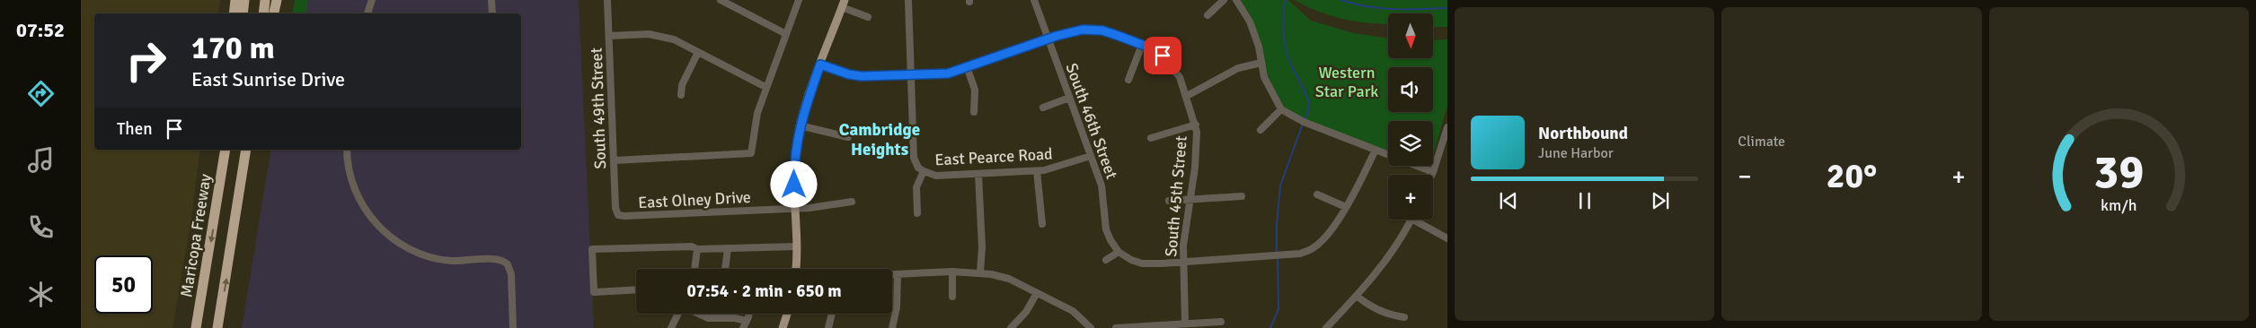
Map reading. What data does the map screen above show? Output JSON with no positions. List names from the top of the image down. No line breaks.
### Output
{"streets":{"highway":["Maricopa Freeway"],"street":["South 49th Street","South 46th Street","East Pearce Road","South 45th Street","East Olney Drive"]},"crossings":[["South 49th Street","East Olney Drive"],["South 46th Street","East Pearce Road"],["South 46th Street","South 45th Street"]],"districts":["Cambridge Heights"],"parks":["Western Star Park"],"north":"bottom","page":{"tabs":"07:52","tile":"Climate","map_buttons":"+","turn":["170 m","East Sunrise Drive"],"then":"Then","song":["Northbound","June Harbor"],"heat":["−","20°","+"],"limit":"50","trip":"07:54 · 2 min · 650 m","gauge":["39","km/h"]}}
